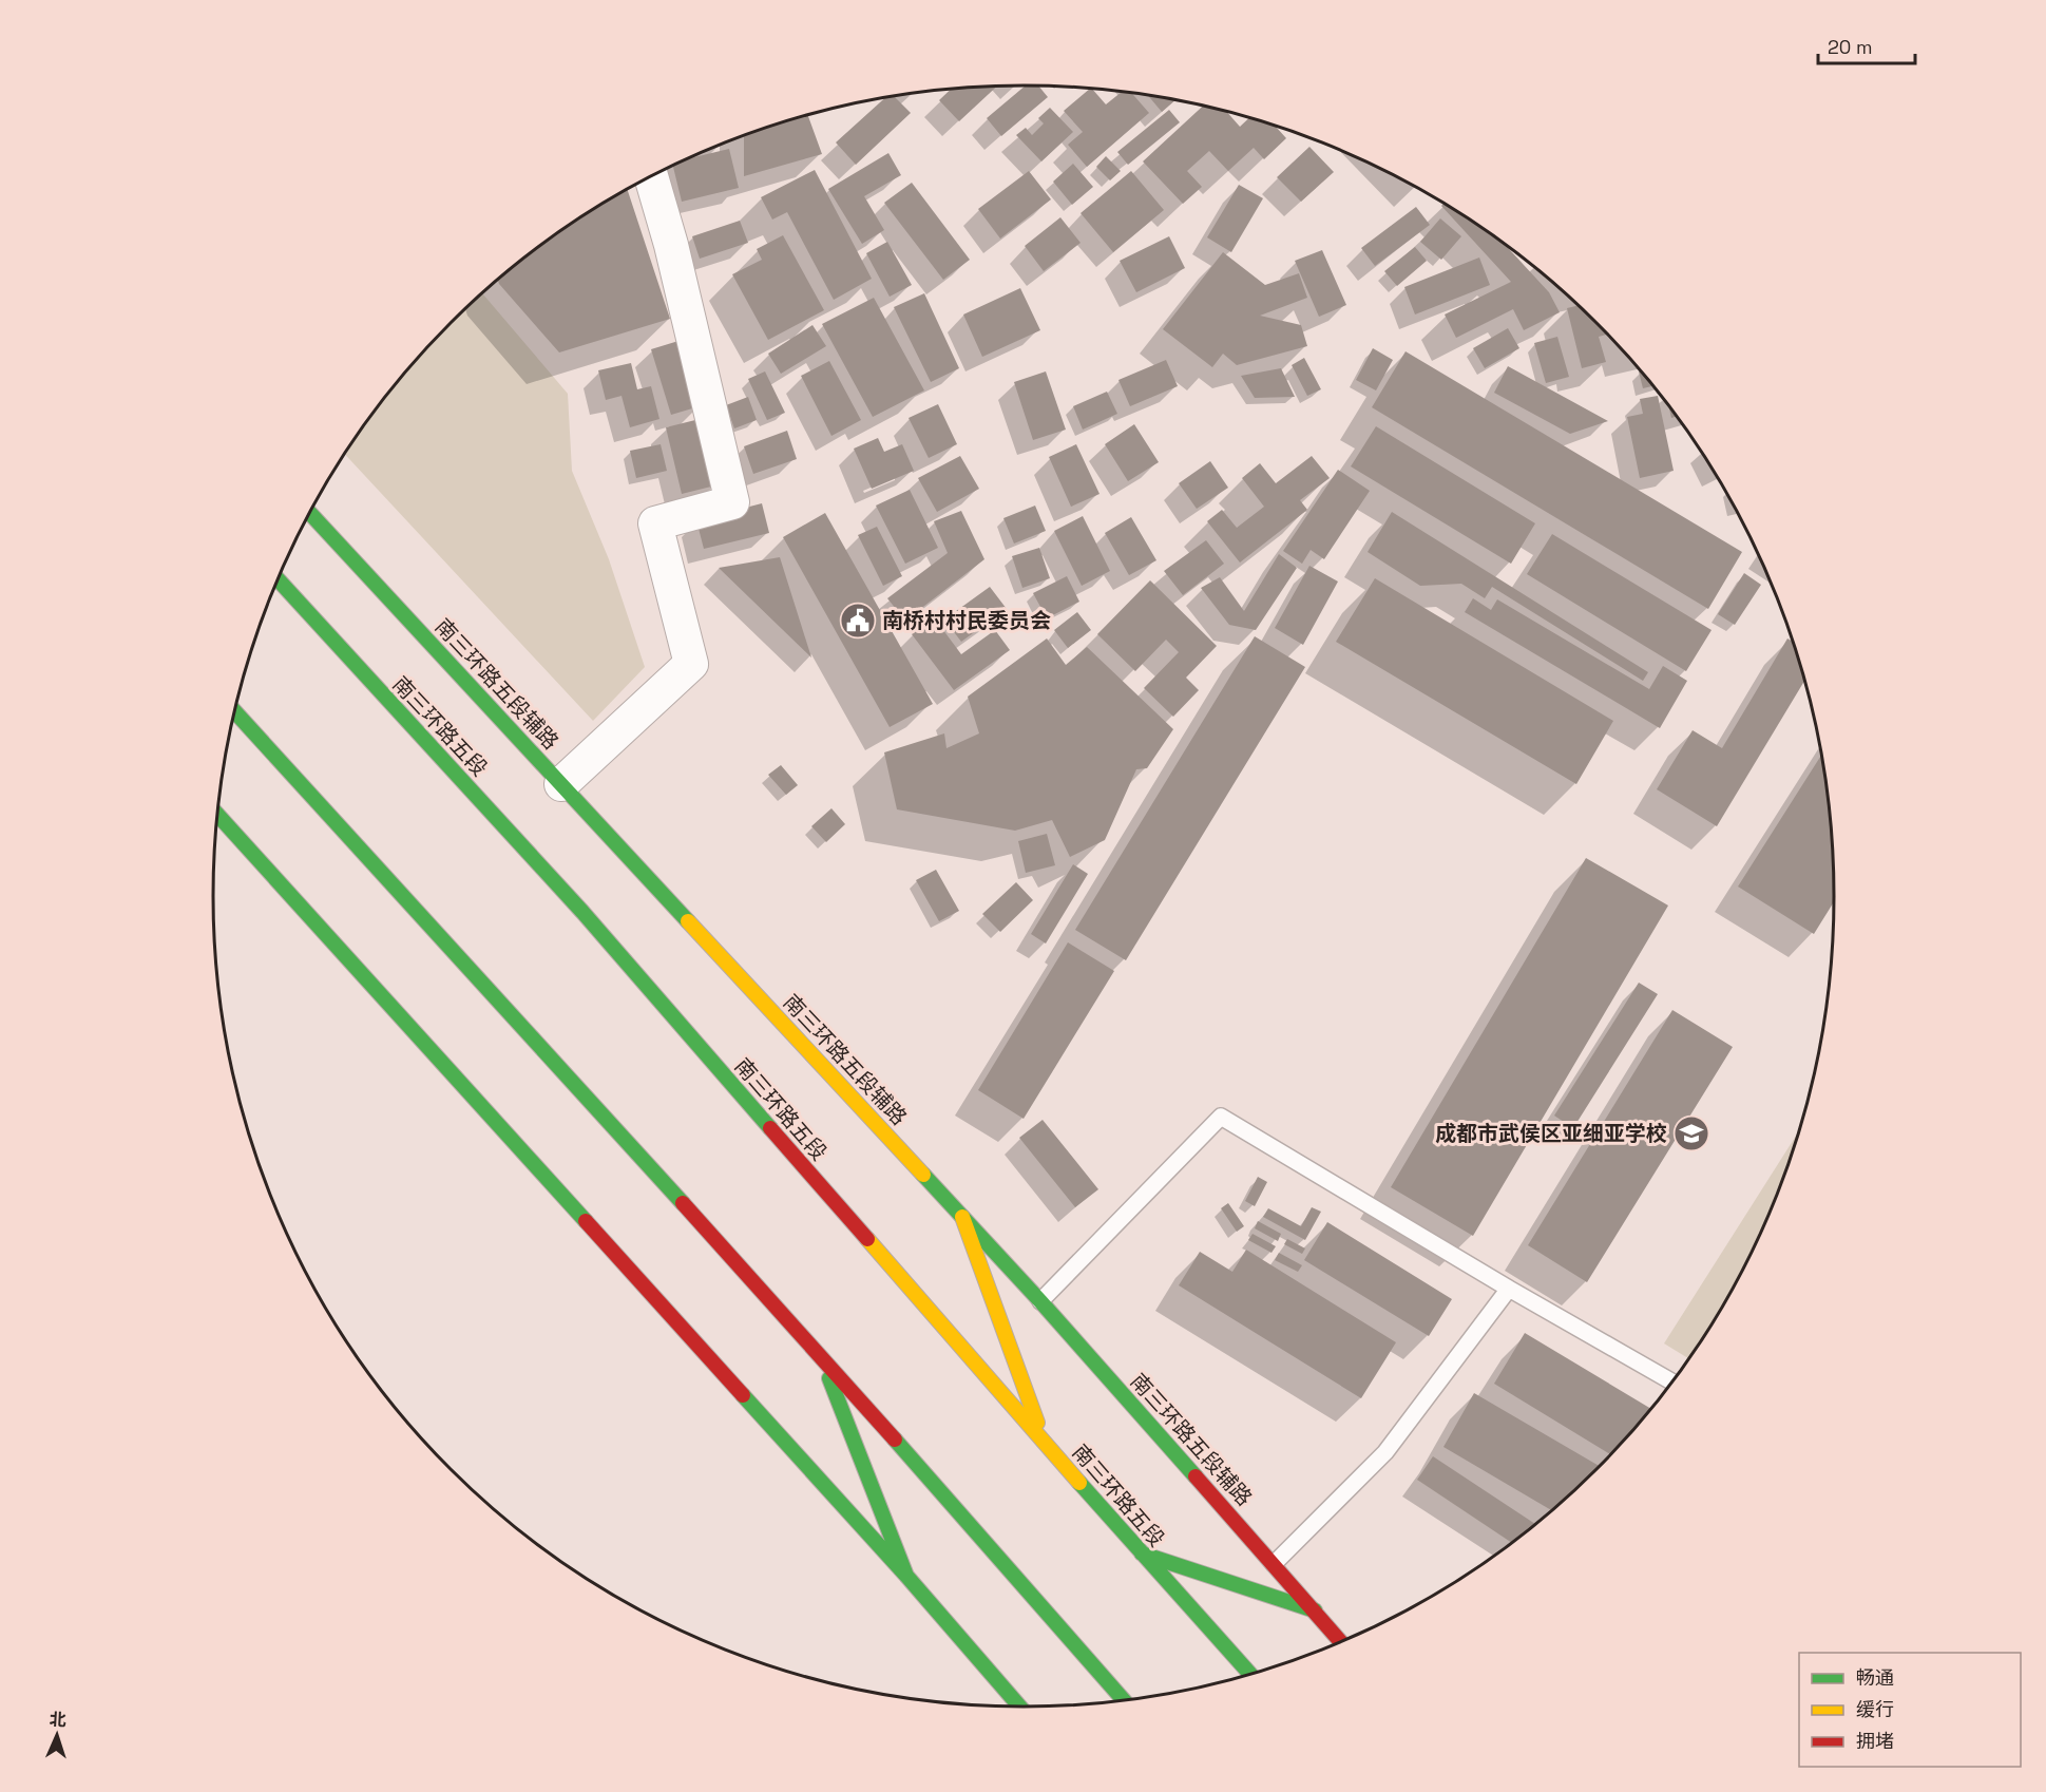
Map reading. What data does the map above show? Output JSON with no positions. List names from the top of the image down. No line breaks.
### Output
{"streets":{"main road":["南三环路五段辅路","南三环路五段"]},"places":{"public building":["南桥村村民委员会"],"school or university":["成都市武侯区亚细亚学校"]},"legend":["畅通","缓行","拥堵"],"scale_bar":"20 m","north":"top"}
